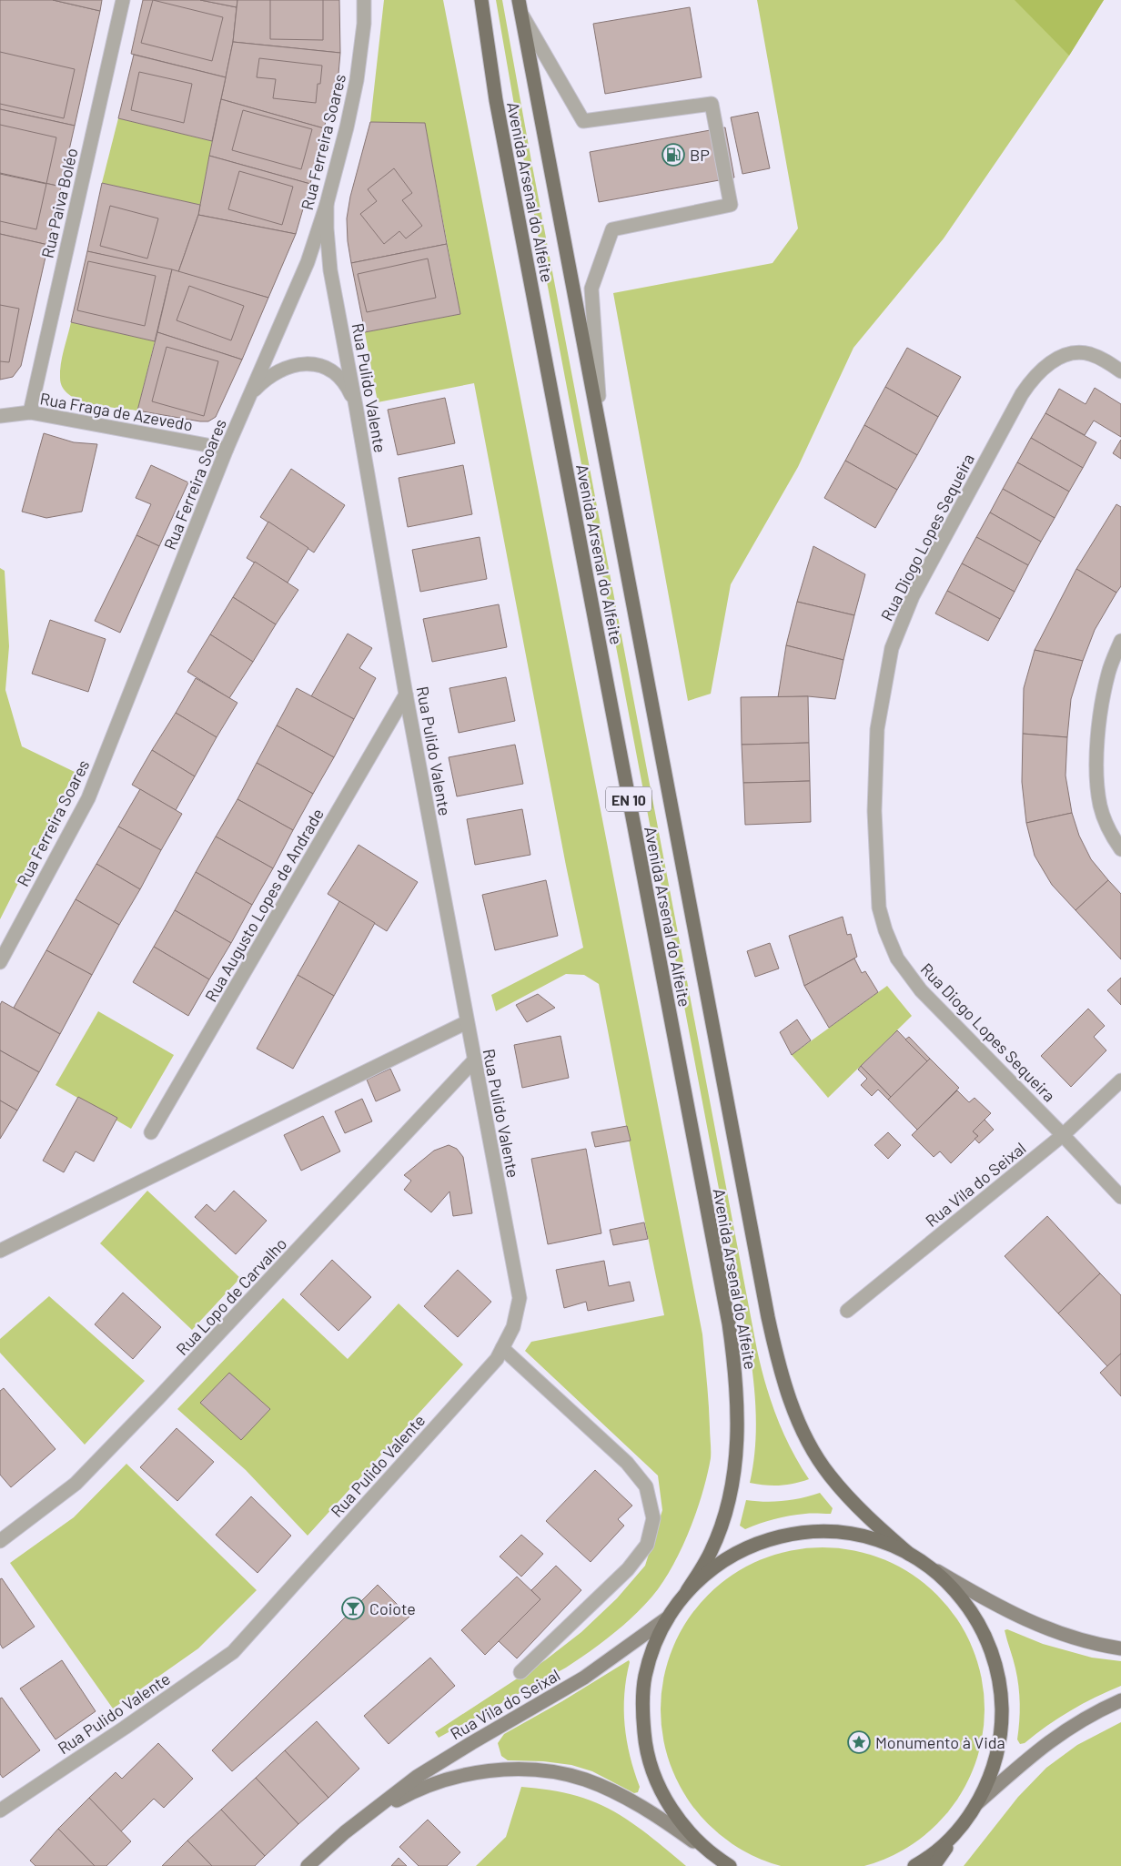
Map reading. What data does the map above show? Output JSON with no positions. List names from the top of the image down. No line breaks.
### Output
{"streets":{"main road":["Avenida Arsenal do Alfeite","EN 10","Rua Vila do Seixal"],"street":["Rua Ferreira Soares","Rua Paiva Boléo","Rua Pulido Valente","Rua Fraga de Azevedo","Rua Diogo Lopes Sequeira","Rua Augusto Lopes de Andrade","Rua Lopo de Carvalho"]},"crossings":[["Rua Ferreira Soares","Rua Pulido Valente"],["Rua Ferreira Soares","Rua Fraga de Azevedo"],["Rua Paiva Boléo","Rua Fraga de Azevedo"],["Rua Pulido Valente","Rua Augusto Lopes de Andrade"],["Rua Pulido Valente","Rua Lopo de Carvalho"],["Rua Diogo Lopes Sequeira","Rua Vila do Seixal"]],"places":{"fuel station":["BP"],"bar":["Coiote"],"place":["Monumento à Vida"]}}
